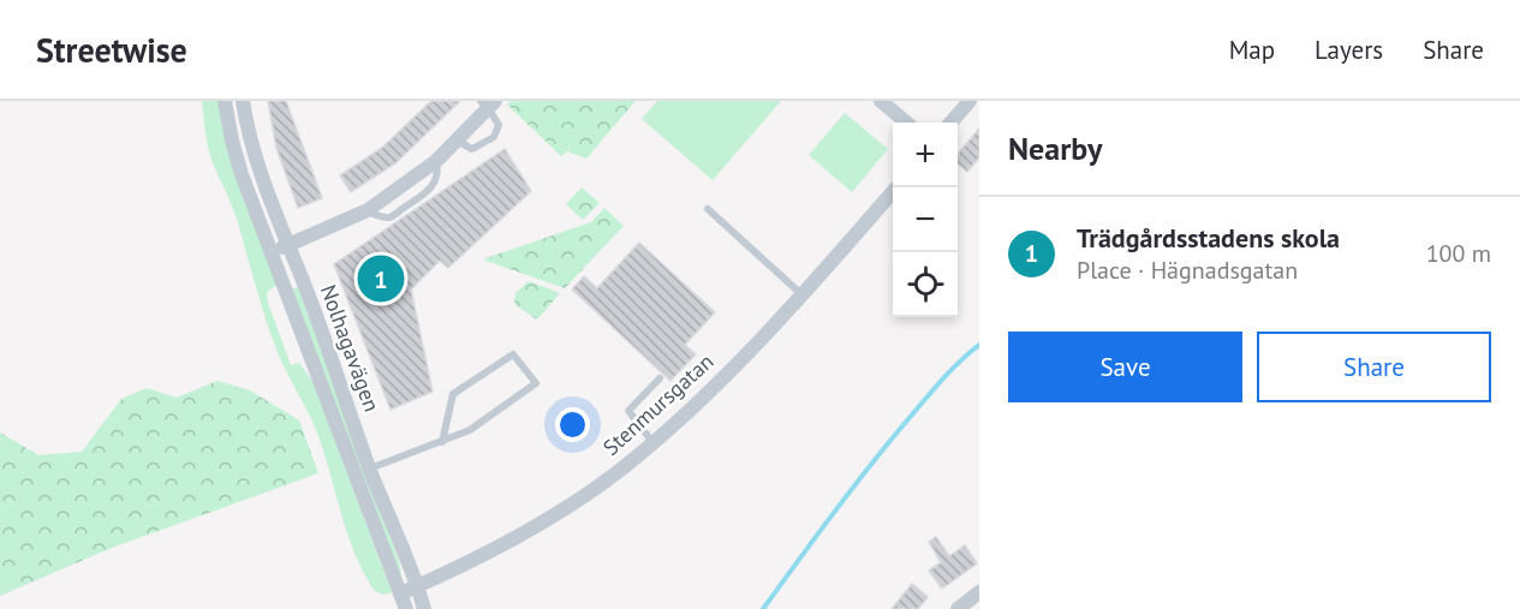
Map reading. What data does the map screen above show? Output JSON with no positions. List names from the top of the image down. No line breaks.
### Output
{"streets":{"street":["Nolhagavägen","Stenmursgatan"]},"crossings":[["Nolhagavägen","Stenmursgatan"]],"page":{"header":"Streetwise","nav":["Map","Layers","Share"],"heading":"Nearby","map_buttons":["+","−"],"list":[{"mark":"1","name":"Trädgårdsstadens skola","note":"Place · Hägnadsgatan","value":"100 m"}],"pins":"1","buttons":["Save","Share"]}}
